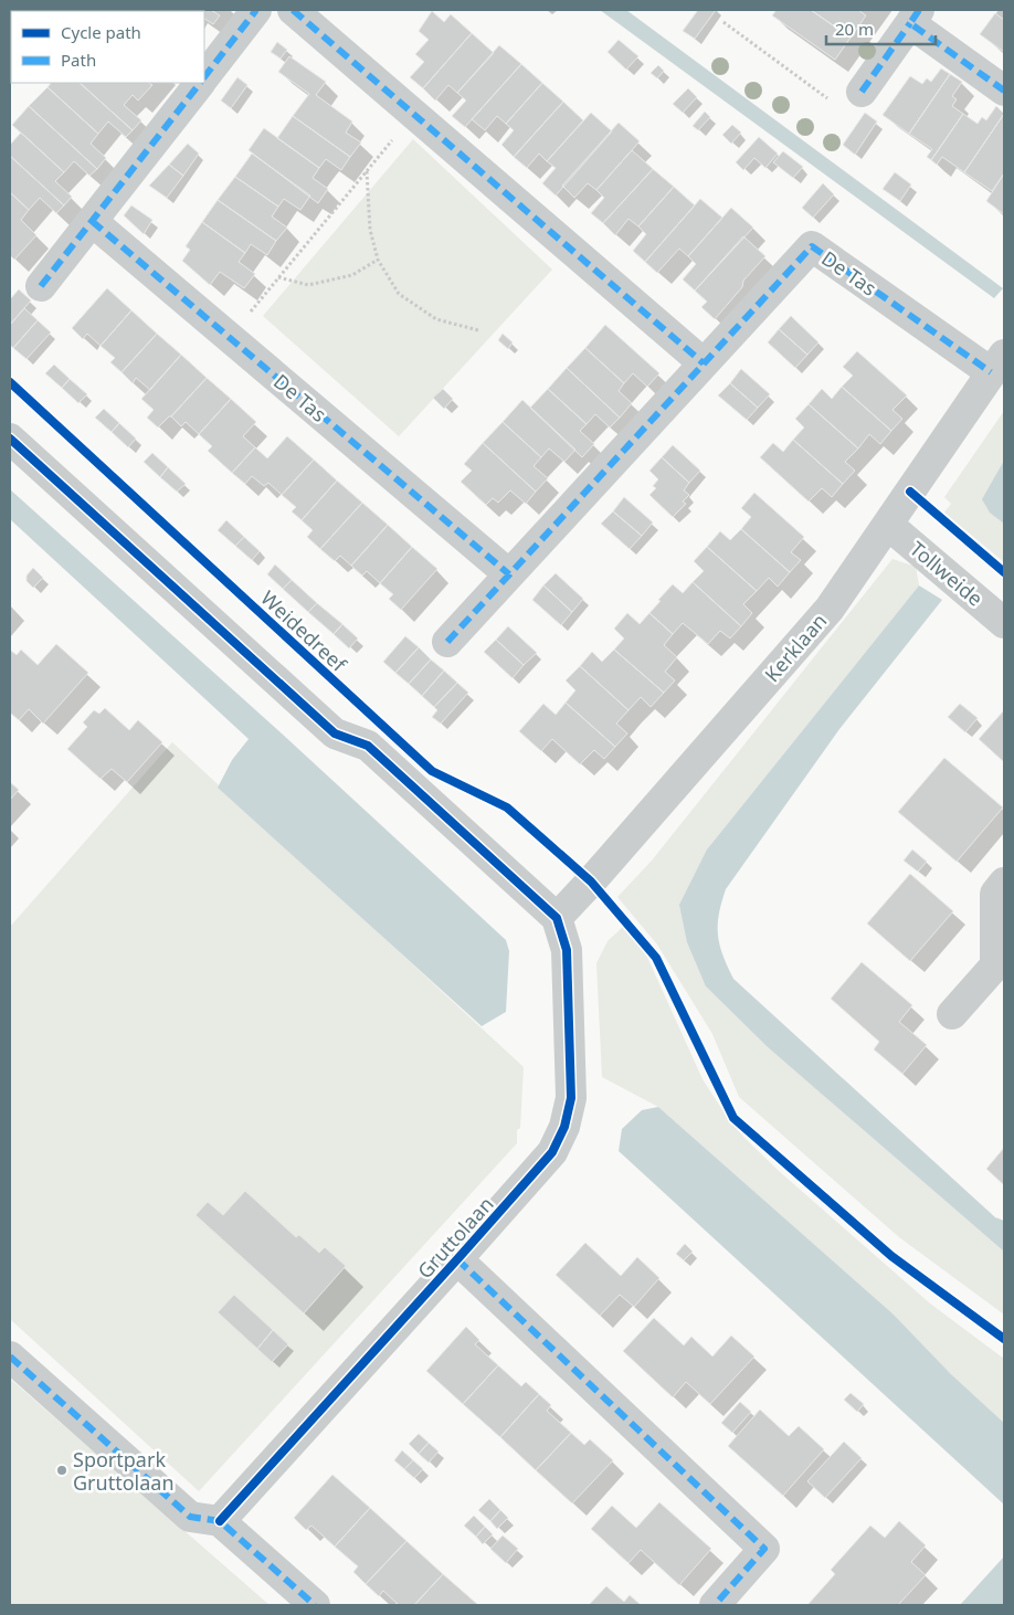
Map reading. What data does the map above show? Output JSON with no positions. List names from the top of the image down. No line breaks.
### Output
{"streets":{"street":["De Tas","Tollweide","Kerklaan","Gruttolaan"],"cycle path":["Weidedreef"]},"crossings":[["De Tas","Kerklaan"],["Tollweide","Kerklaan"],["Kerklaan","Gruttolaan"]],"places":["Sportpark Gruttolaan"],"legend":["Cycle path","Path"],"scale_bar":"20 m"}
